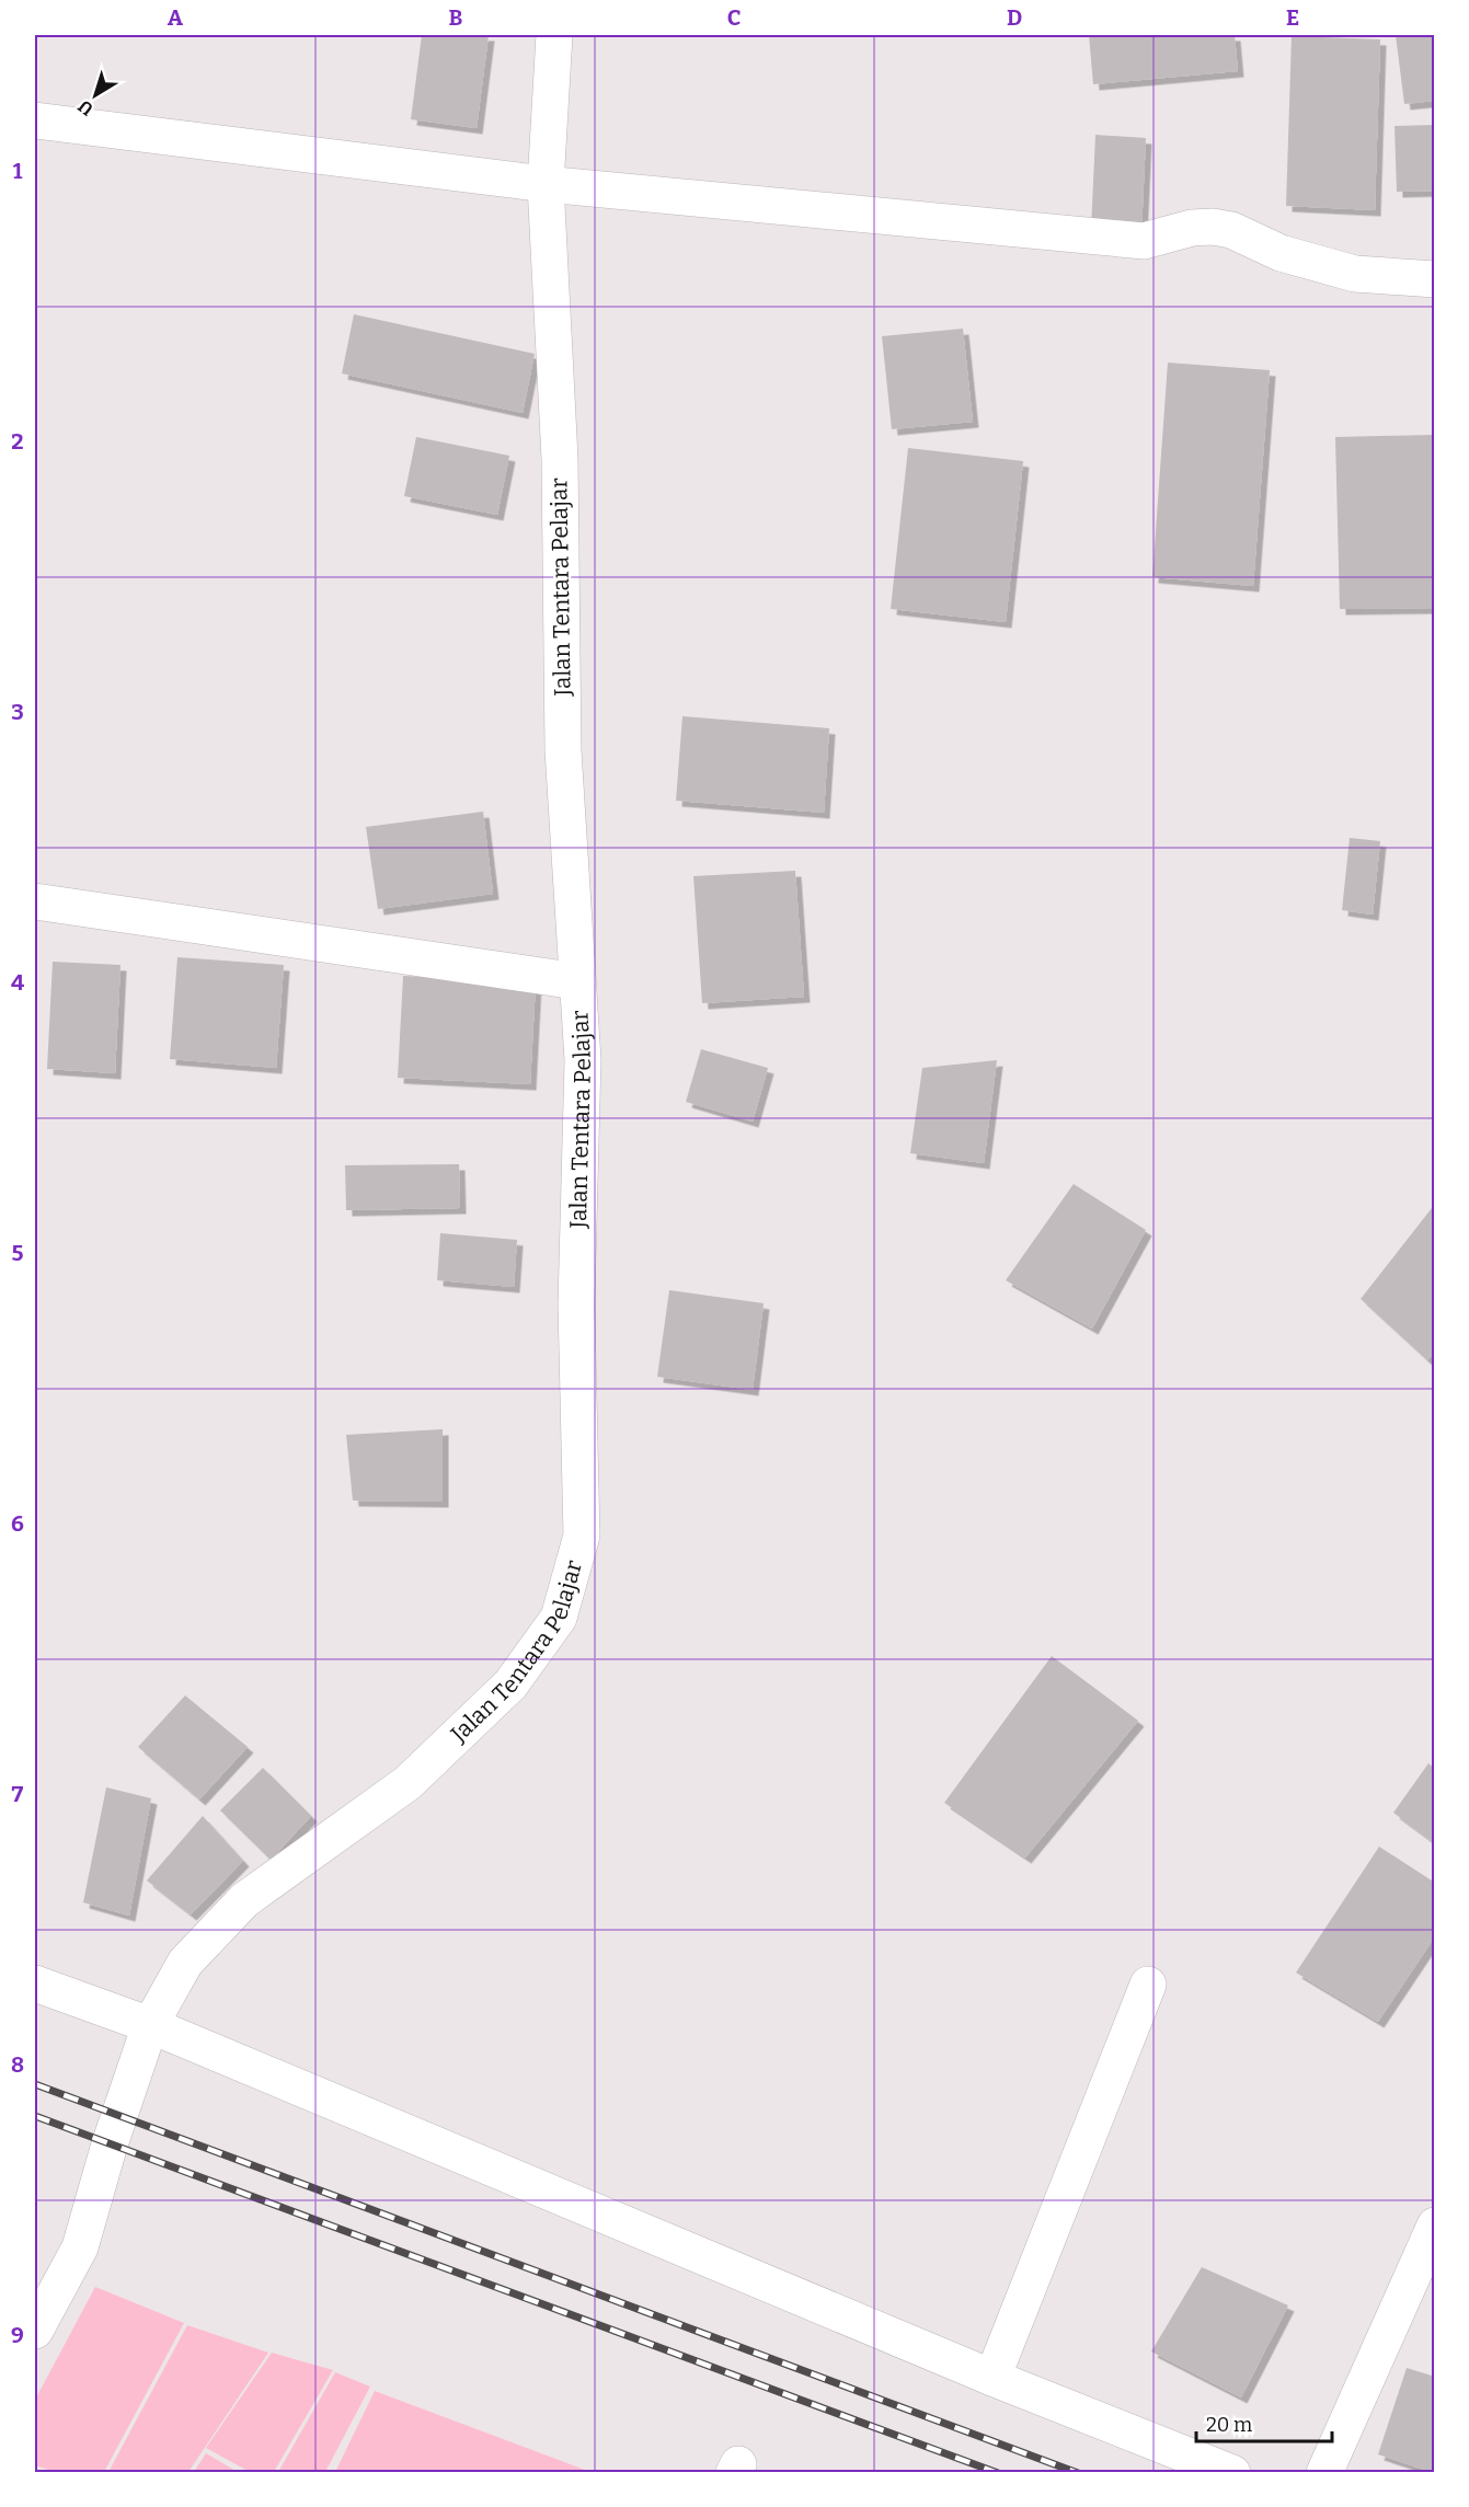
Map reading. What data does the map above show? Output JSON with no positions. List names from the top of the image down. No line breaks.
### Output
{"streets":{"street":["Jalan Tentara Pelajar"]},"scale_bar":"20 m","north":"bottom left","grid":{"columns":["A","B","C","D","E"],"rows":["1","2","3","4","5","6","7","8","9"]}}
